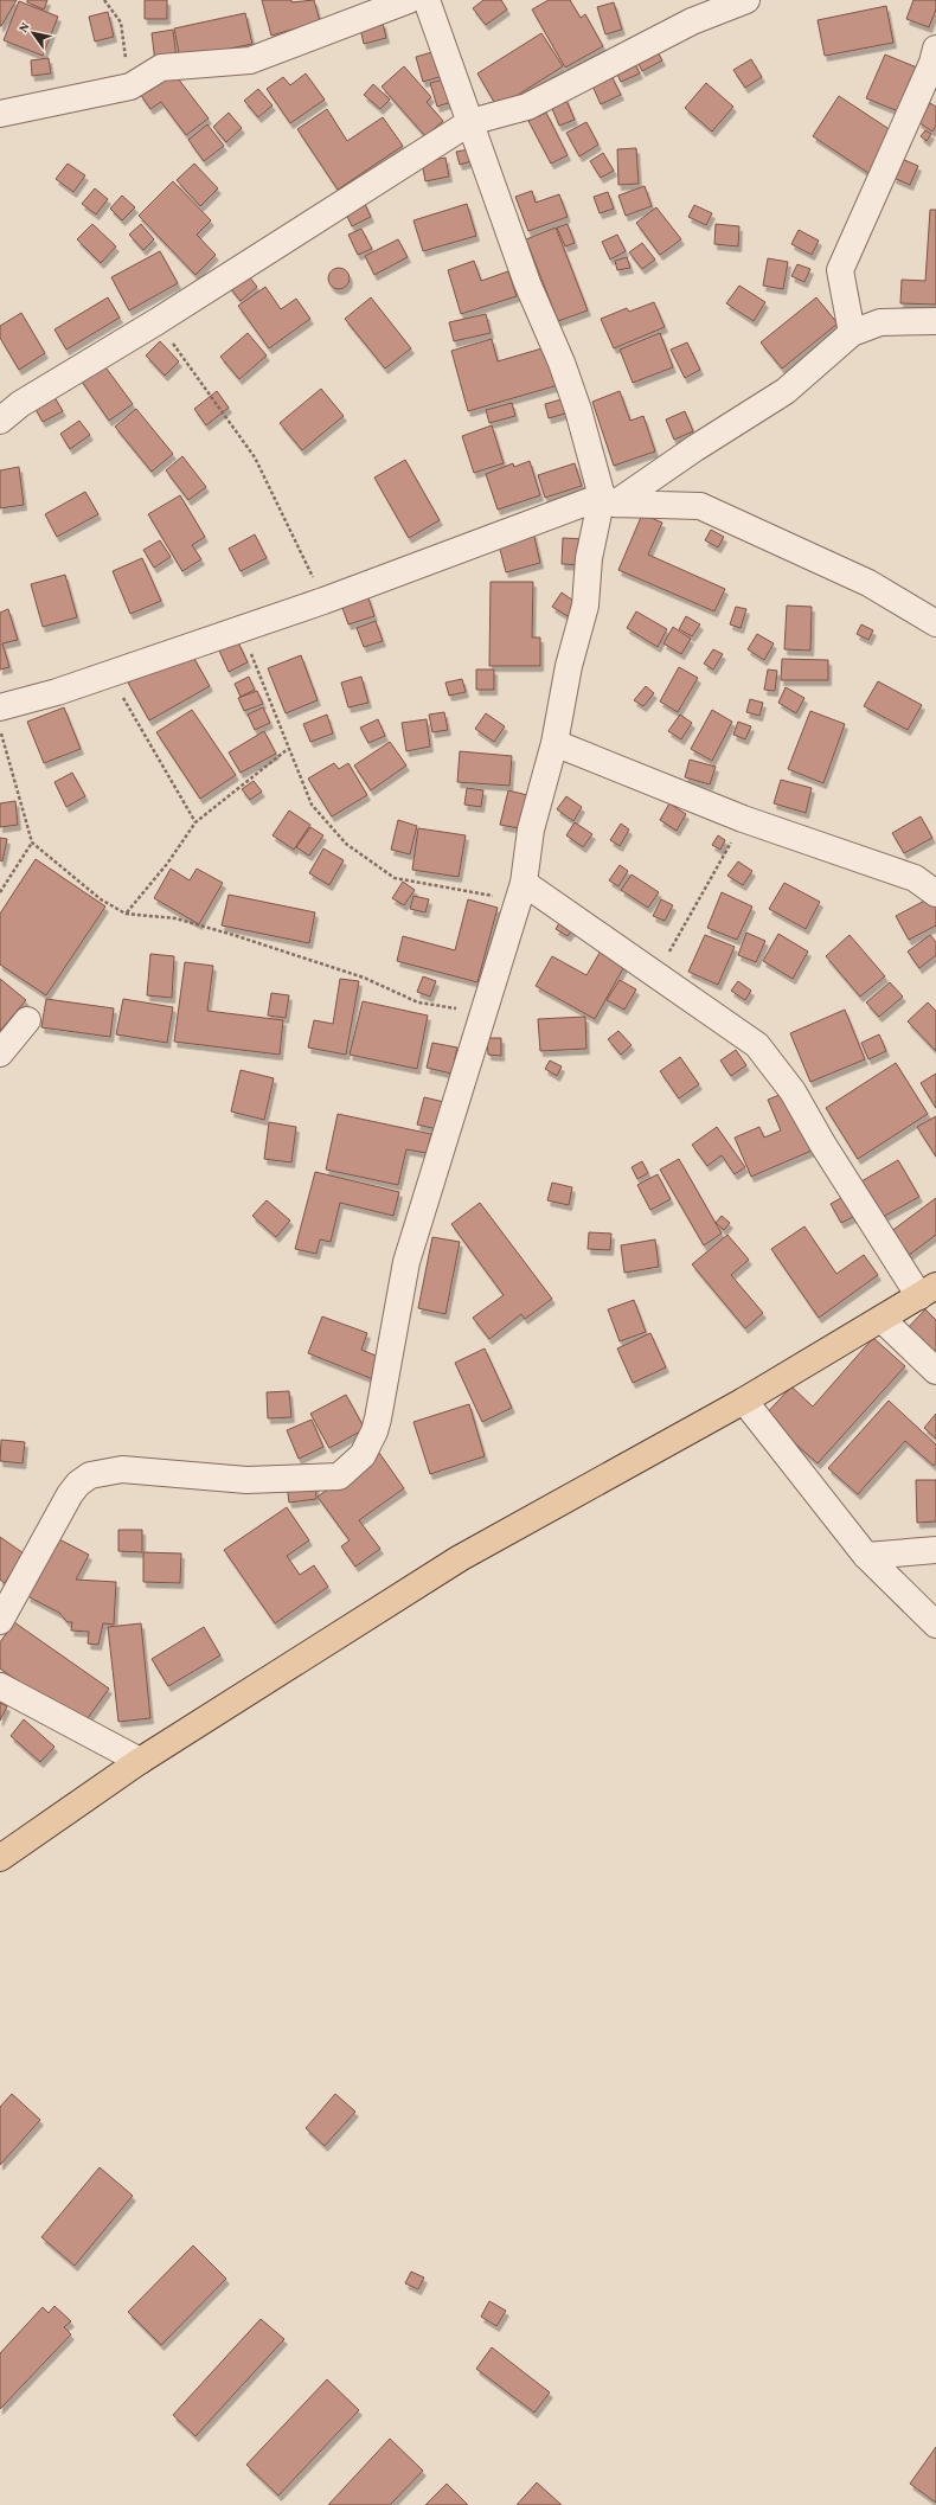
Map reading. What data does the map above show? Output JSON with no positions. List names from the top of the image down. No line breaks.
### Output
{"north":"top left"}
